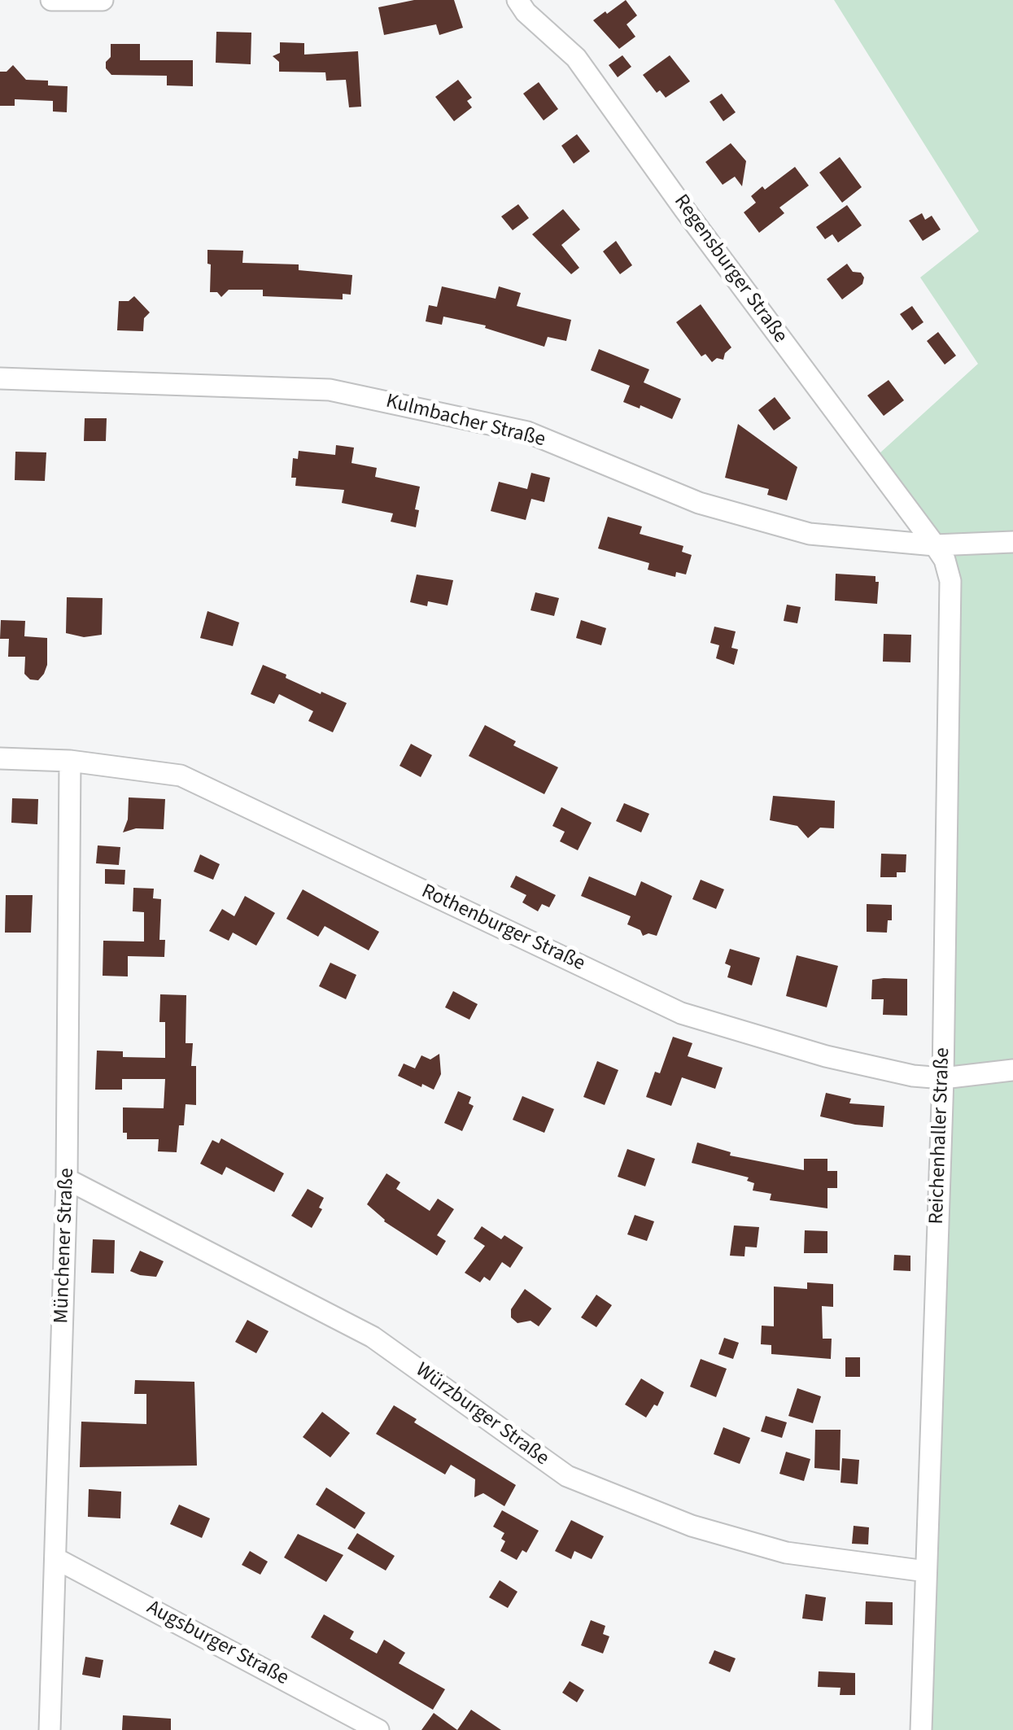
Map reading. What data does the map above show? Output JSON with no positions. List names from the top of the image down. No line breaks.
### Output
{"streets":{"street":["Regensburger Straße","Kulmbacher Straße","Rothenburger Straße","Reichenhaller Straße","Münchener Straße","Würzburger Straße","Augsburger Straße"]},"crossings":[["Regensburger Straße","Kulmbacher Straße"],["Regensburger Straße","Reichenhaller Straße"],["Kulmbacher Straße","Reichenhaller Straße"],["Rothenburger Straße","Reichenhaller Straße"],["Rothenburger Straße","Münchener Straße"],["Reichenhaller Straße","Würzburger Straße"],["Münchener Straße","Würzburger Straße"],["Münchener Straße","Augsburger Straße"]]}
